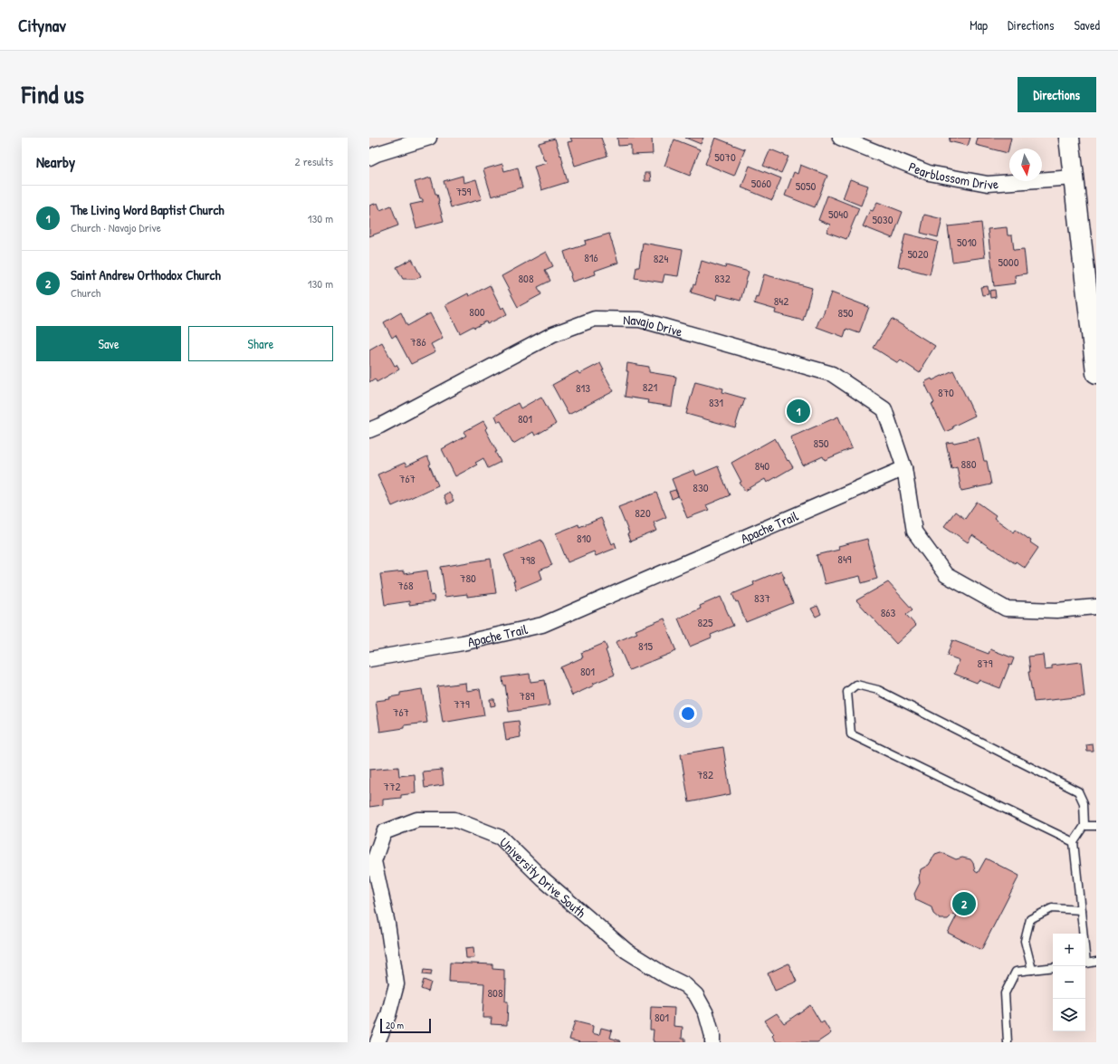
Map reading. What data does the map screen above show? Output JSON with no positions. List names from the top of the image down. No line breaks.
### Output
{"streets":{"street":["Pearblossom Drive","Navajo Drive","Apache Trail","University Drive South"]},"crossings":[["Navajo Drive","Apache Trail"]],"house_numbers":["5070","5060","5050","759","5040","5030","5010","5020","816","824","5000","808","832","842","800","850","786","821","813","870","831","801","850","880","840","767","830","820","810","849","798","780","768","837","863","825","815","879","801","789","779","767","782","772","808","801"],"scale_bar":"20 m","north":"bottom","page":{"header":"Citynav","nav":["Map","Directions","Saved"],"title":"Find us","buttons":["Directions",["Save","Share"]],"heading":["Nearby","2 results"],"list":[{"mark":"1","name":"The Living Word Baptist Church","note":"Church · Navajo Drive","value":"130 m"},{"mark":"2","name":"Saint Andrew Orthodox Church","note":"Church","value":"130 m"}],"pins":["1","2"],"map_buttons":["+","−"],"scale":"20 m"}}
